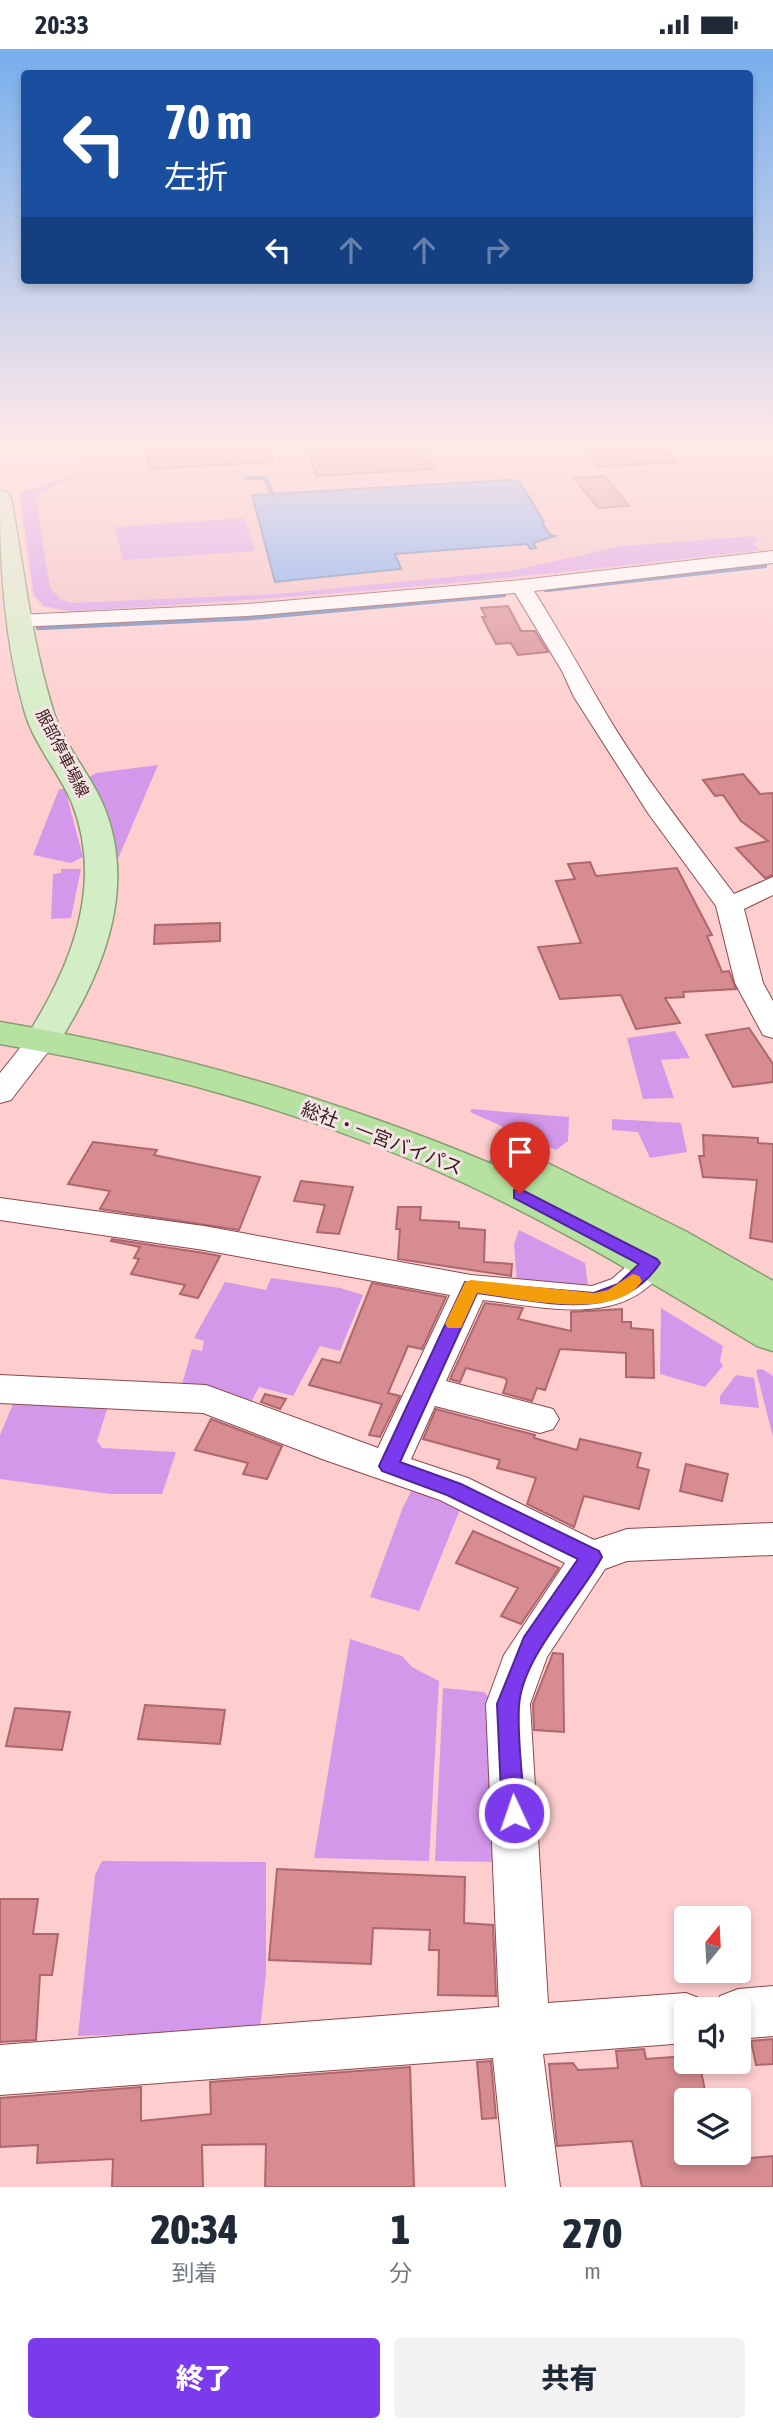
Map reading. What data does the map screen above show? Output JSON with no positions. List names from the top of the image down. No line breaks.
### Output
{"streets":{"highway":["総社・一宮バイパス"],"main road":["服部停車場線"]},"crossings":[["服部停車場線","総社・一宮バイパス"]],"north":"top","page":{"status":"20:33","turn":["70 m","左折"],"eta":["20:34","到着","1","分","270","m"],"buttons":["終了","共有"]}}
